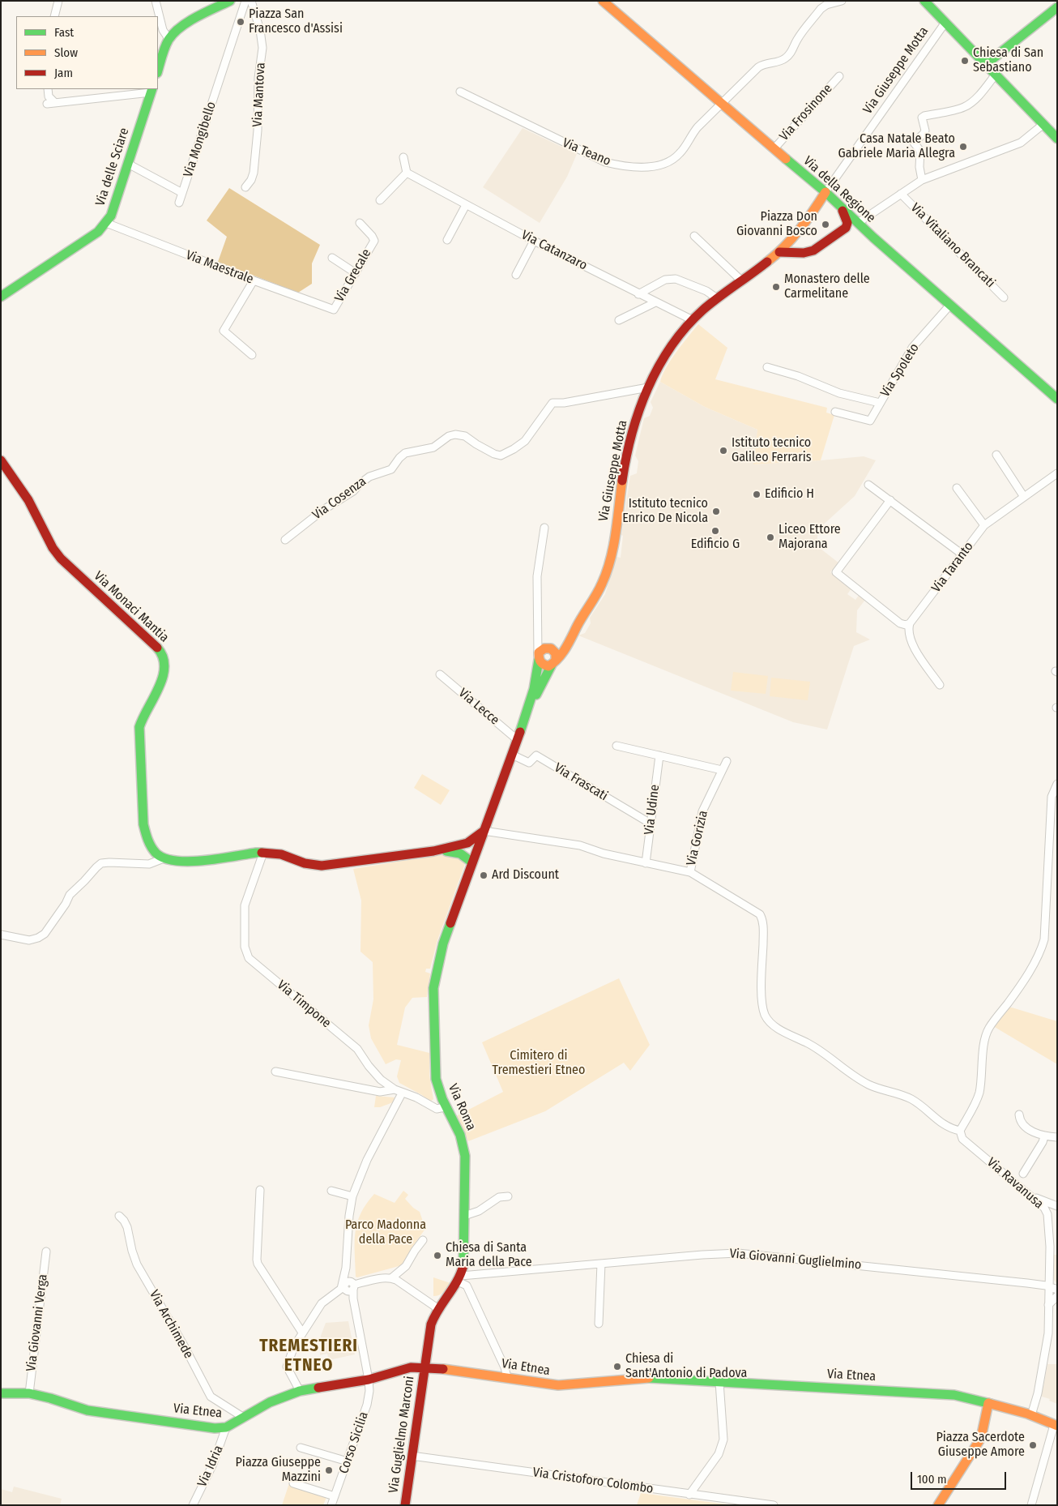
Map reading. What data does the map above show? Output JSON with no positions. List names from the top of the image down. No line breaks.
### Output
{"streets":{"main road":["Via Giuseppe Motta","Via delle Sciare","Via della Regione","Via Monaci Mantia","Via Roma","Via Etnea","Via Guglielmo Marconi"],"street":["Via Mantova","Via Frosinone","Via Mongibello","Via Teano","Via Vitaliano Brancati","Via Catanzaro","Via Maestrale","Via Grecale","Via Spoleto","Via Cosenza","Via Taranto","Via Lecce","Via Frascati","Via Udine","Via Gorizia","Via Timpone","Via Ravanusa","Via Giovanni Guglielmino","Via Giovanni Verga","Via Archimede","Corso Sicilia","Via Idria","Via Cristoforo Colombo"]},"crossings":[["Via Giuseppe Motta","Via della Regione"],["Via Giuseppe Motta","Via Catanzaro"],["Via Giuseppe Motta","Via Cosenza"],["Via Frosinone","Via della Regione"],["Via Mongibello","Via delle Sciare"],["Via Teano","Via della Regione"],["Via delle Sciare","Via Maestrale"],["Via della Regione","Via Spoleto"],["Via Maestrale","Via Grecale"],["Via Frascati","Via Udine"],["Via Timpone","Via Roma"],["Via Roma","Via Giovanni Guglielmino"],["Via Roma","Via Etnea"],["Via Roma","Via Guglielmo Marconi"],["Via Ravanusa","Via Giovanni Guglielmino"],["Via Ravanusa","Via Etnea"],["Via Giovanni Verga","Via Etnea"],["Via Archimede","Via Etnea"],["Via Etnea","Via Guglielmo Marconi"],["Via Etnea","Corso Sicilia"],["Via Etnea","Via Idria"],["Via Guglielmo Marconi","Via Cristoforo Colombo"]],"districts":["TREMESTIERI ETNEO"],"parks":["Cimitero di Tremestieri Etneo","Parco Madonna della Pace"],"places":["Piazza San Francesco d'Assisi","Chiesa di San Sebastiano","Casa Natale Beato Gabriele Maria Allegra","Piazza Don Giovanni Bosco","Monastero delle Carmelitane","Istituto tecnico Galileo Ferraris","Edificio H","Istituto tecnico Enrico De Nicola","Edificio G","Liceo Ettore Majorana","Ard Discount","Chiesa di Santa Maria della Pace","Chiesa di Sant'Antonio di Padova","Piazza Sacerdote Giuseppe Amore","Piazza Giuseppe Mazzini"],"legend":["Fast","Slow","Jam"],"scale_bar":"100 m"}
